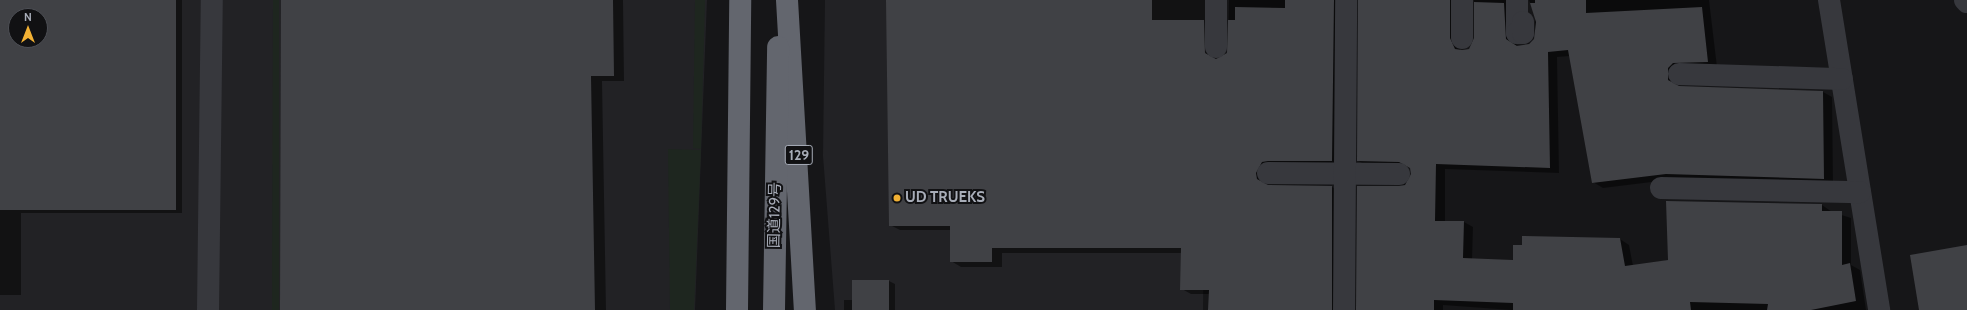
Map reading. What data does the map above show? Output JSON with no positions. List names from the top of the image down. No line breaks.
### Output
{"streets":{"highway":["129","国道129号"]},"places":["UD TRUEKS"],"north":"top"}
